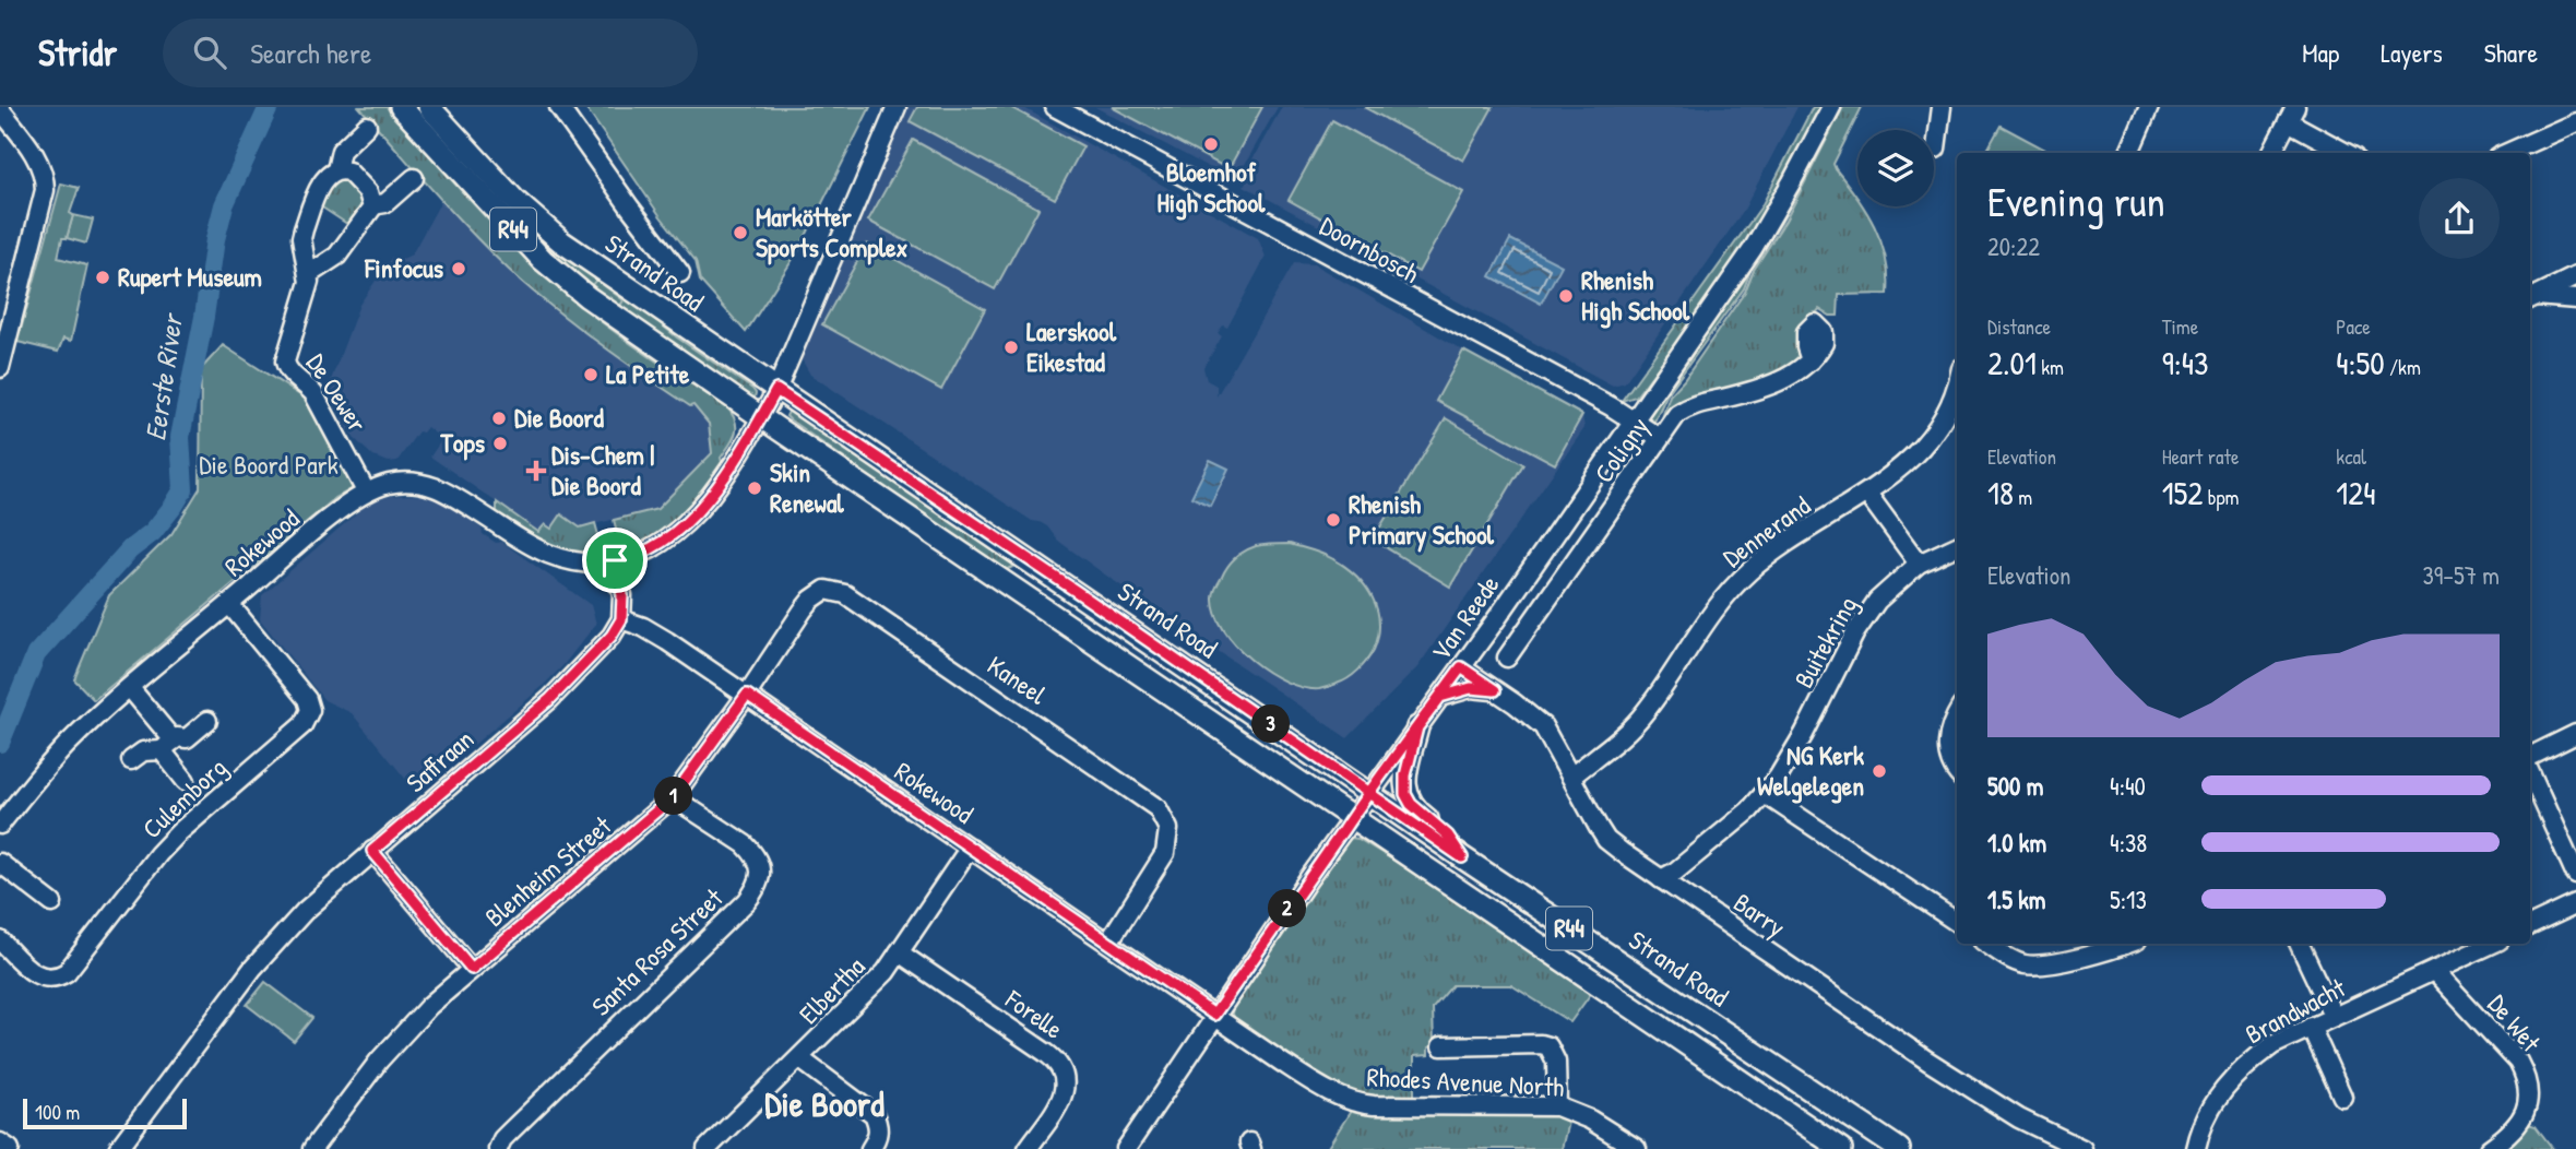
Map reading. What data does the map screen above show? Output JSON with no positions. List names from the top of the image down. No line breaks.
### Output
{"streets":{"main road":["R44","Strand Road"],"street":["Doornbosch","De Oewer","Coligny","Dennerand","Rokewood","Van Reede","Buitekring","Kaneel","Saffraan","Culemborg","Blenheim Street","Barry","Santa Rosa Street","Elbertha","Brandwacht","Forelle","De Wet","Rhodes Avenue North"]},"crossings":[["R44","Van Reede"],["Doornbosch","Coligny"],["Doornbosch","Van Reede"],["Strand Road","Van Reede"],["De Oewer","Rokewood"],["Dennerand","Barry"],["Rokewood","Van Reede"],["Rokewood","Kaneel"],["Rokewood","Saffraan"],["Rokewood","Culemborg"],["Rokewood","Blenheim Street"],["Rokewood","Elbertha"],["Rokewood","Rhodes Avenue North"],["Van Reede","Barry"],["Van Reede","Rhodes Avenue North"],["Buitekring","Barry"],["Kaneel","Blenheim Street"],["Blenheim Street","Santa Rosa Street"],["Elbertha","Forelle"],["Brandwacht","De Wet"]],"districts":["Die Boord"],"water":["Eerste River"],"parks":["Die Boord Park"],"places":{"other":["Bloemhof High School","Markötter Sports Complex","Finfocus","Rupert Museum","Rhenish High School","Laerskool Eikestad","La Petite","Die Boord","Tops","Skin Renewal","Rhenish Primary School","NG Kerk Welgelegen"],"health":["Dis-Chem | Die Boord"]},"scale_bar":"100 m","page":{"header":"Stridr","search":"Search here","nav":["Map","Layers","Share"],"heading":["Evening run","20:22"],"stats":[["Distance","2.01 km"],["Time","9:43"],["Pace","4:50 /km"],["Elevation","18 m"],["Heart rate","152 bpm"],["kcal","124"]],"chart":["Elevation","39–57 m"],"pins":["3","1","2"],"list":[{"name":"500 m","note":"4:40"},{"name":"1.0 km","note":"4:38"},{"name":"1.5 km","note":"5:13"}],"scale":"100 m"}}
